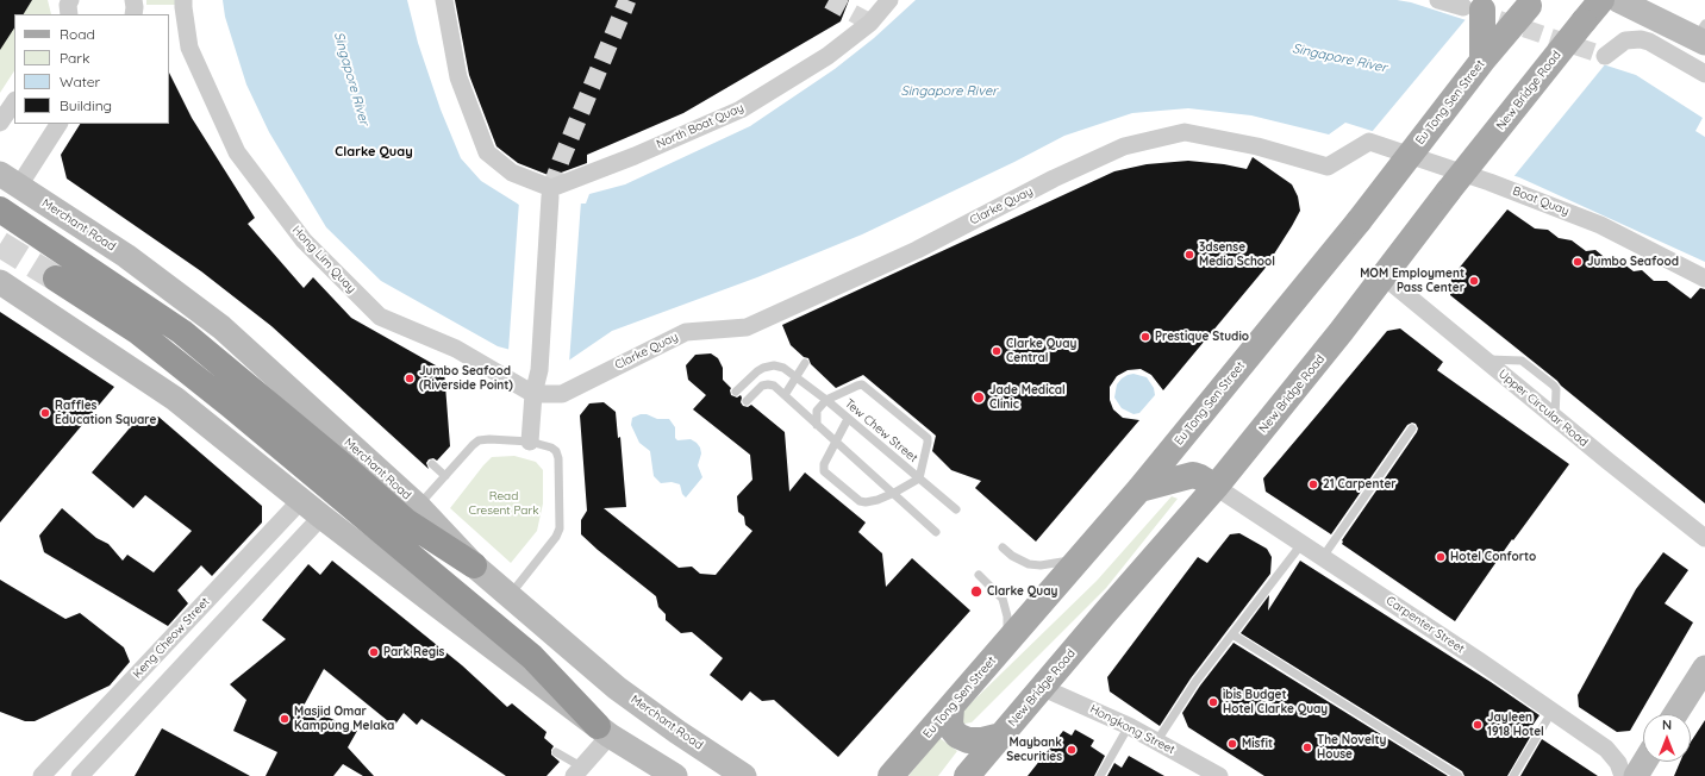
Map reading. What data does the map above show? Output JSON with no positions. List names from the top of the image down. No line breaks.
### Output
{"streets":{"main road":["New Bridge Road","Eu Tong Sen Street"],"street":["North Boat Quay","Boat Quay","Clarke Quay","Merchant Road","Hong Lim Quay","Upper Circular Road","Carpenter Street","Keng Cheow Street","Hongkong Street"],"lane":["Tew Chew Street"]},"crossings":[["New Bridge Road","Upper Circular Road"],["New Bridge Road","Carpenter Street"],["New Bridge Road","Hongkong Street"],["Boat Quay","Clarke Quay"],["Clarke Quay","Hong Lim Quay"]],"districts":["Clarke Quay"],"water":["Singapore River"],"parks":["Read Cresent Park"],"places":["3dsense Media School","Jumbo Seafood","MOM Employment Pass Center","Prestique Studio","Clarke Quay Central","Jumbo Seafood (Riverside Point)","Jade Medical Clinic","Raffles Education Square","21 Carpenter","Hotel Conforto","Clarke Quay","Park Regis","ibis Budget Hotel Clarke Quay","Masjid Omar Kampung Melaka","Jayleen 1918 Hotel","Misfit","The Novelty House","Maybank Securities"],"legend":["Road","Park","Water","Building"],"north":"top"}
